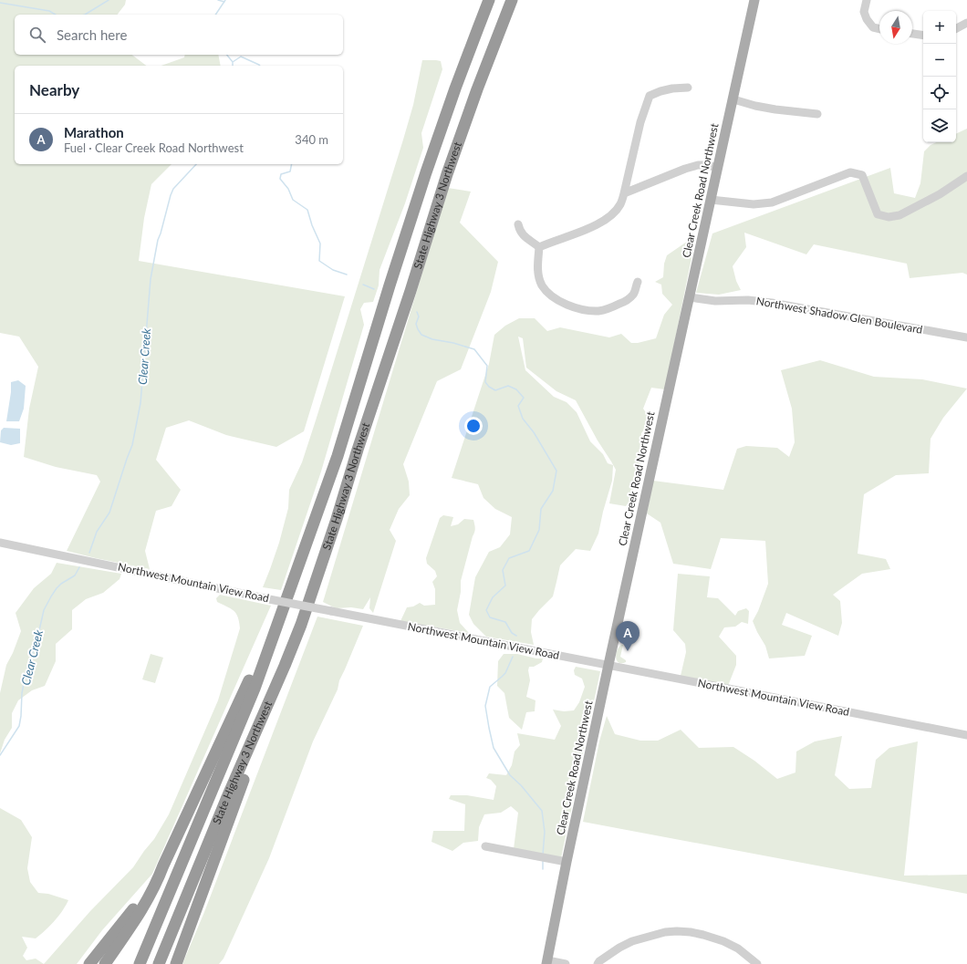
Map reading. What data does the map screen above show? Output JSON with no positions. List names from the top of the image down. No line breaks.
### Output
{"streets":{"highway":["State Highway 3 Northwest"],"main road":["Clear Creek Road Northwest"],"street":["Northwest Shadow Glen Boulevard","Northwest Mountain View Road"]},"crossings":[["Clear Creek Road Northwest","Northwest Shadow Glen Boulevard"],["Clear Creek Road Northwest","Northwest Mountain View Road"]],"water":["Clear Creek"],"north":"bottom","page":{"map_buttons":["+","−"],"search":"Search here","heading":"Nearby","list":[{"mark":"A","name":"Marathon","note":"Fuel · Clear Creek Road Northwest","value":"340 m"}],"pins":"A"}}
